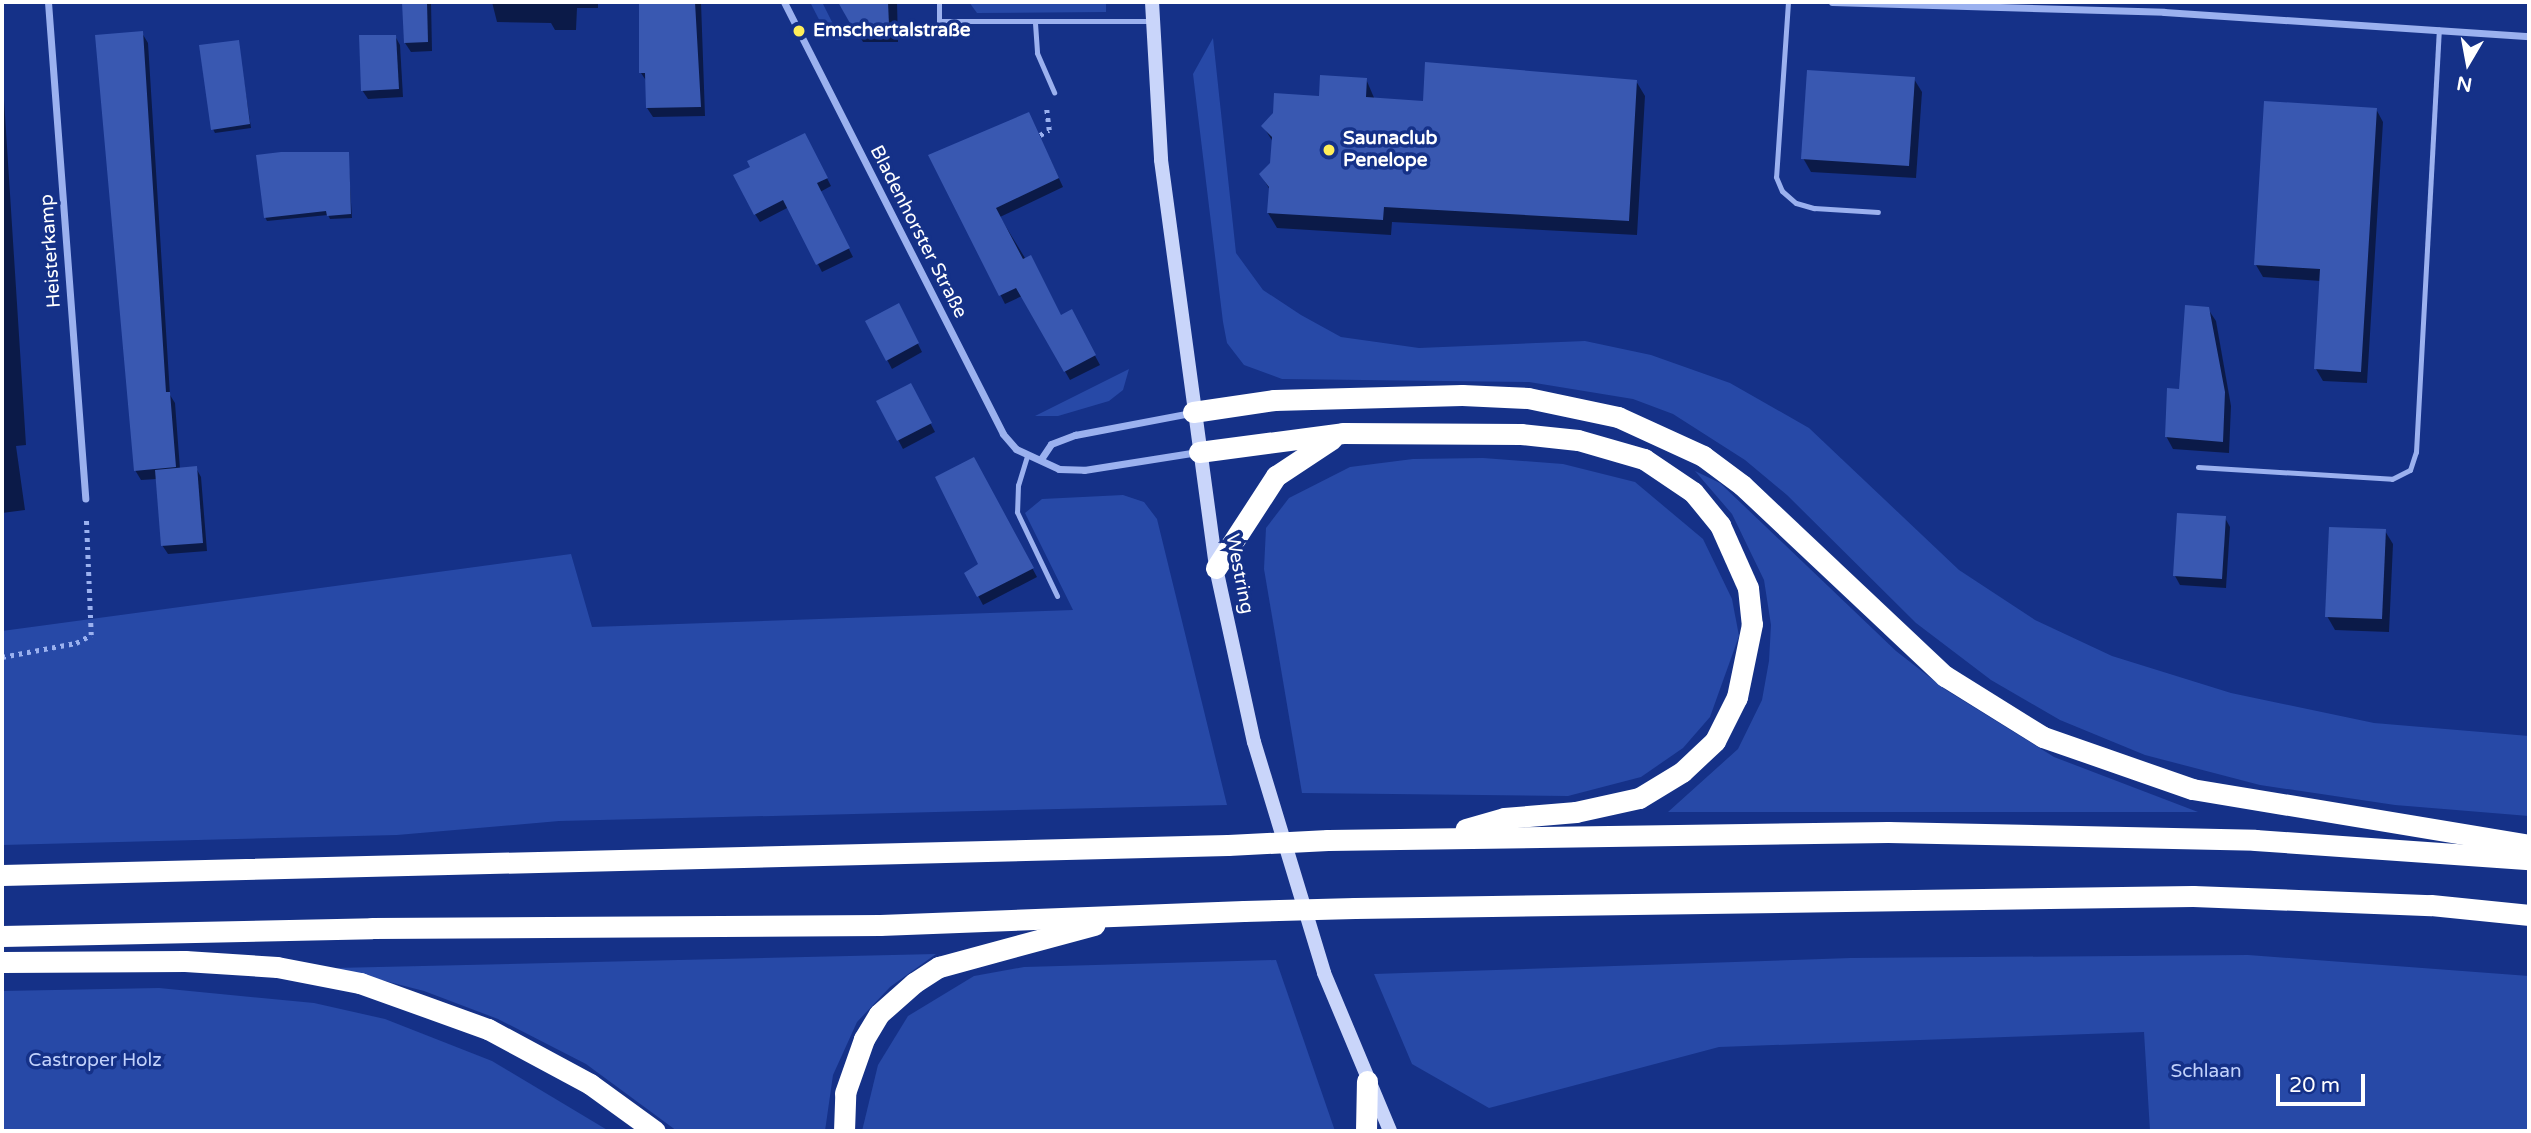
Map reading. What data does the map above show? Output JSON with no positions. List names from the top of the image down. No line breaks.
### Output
{"streets":{"main road":["Westring"],"street":["Bladenhorster Straße","Heisterkamp"]},"parks":["Castroper Holz","Schlaan"],"places":["Emschertalstraße","Saunaclub Penelope"],"scale_bar":"20 m","north":"bottom"}
